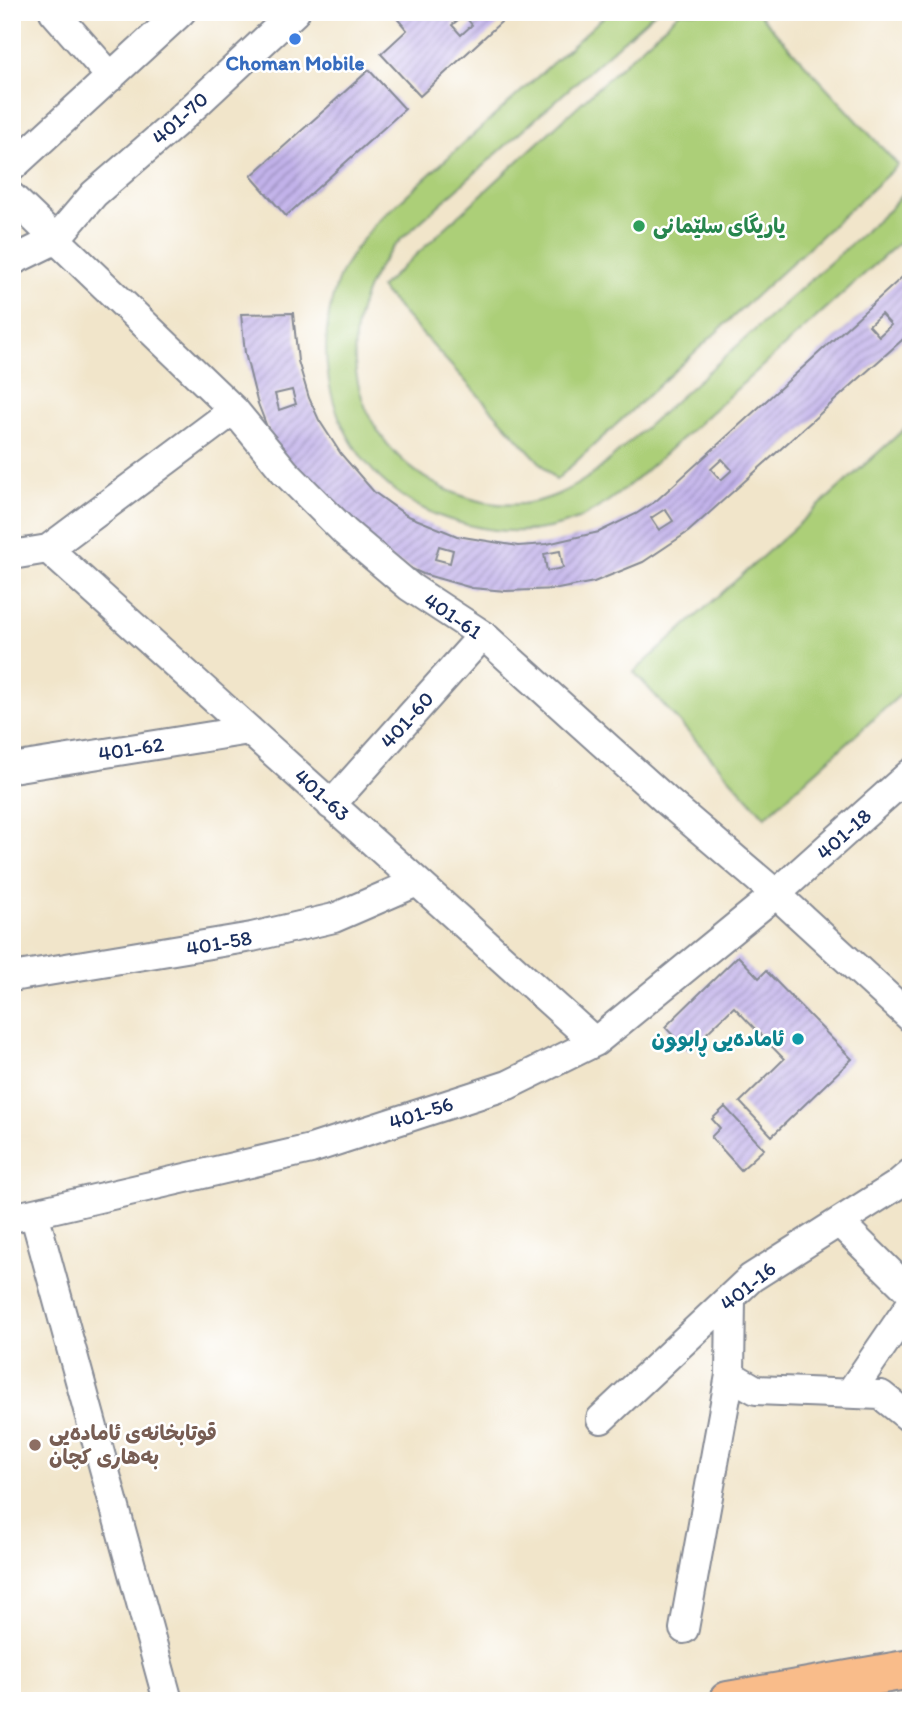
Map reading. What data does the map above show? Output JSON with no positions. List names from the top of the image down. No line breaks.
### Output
{"streets":{"street":["401-70","401-61","401-60","401-62","401-63","401-18","401-58","401-56","401-16"]},"crossings":[["401-61","401-60"],["401-61","401-18"],["401-61","401-56"],["401-60","401-63"],["401-62","401-63"],["401-63","401-58"],["401-63","401-56"],["401-18","401-56"]],"places":["Choman Mobile","یاریگای سلێمانی","ئامادەیی ڕابوون","قوتابخانەی ئامادەیی بەهاری کچان"]}
